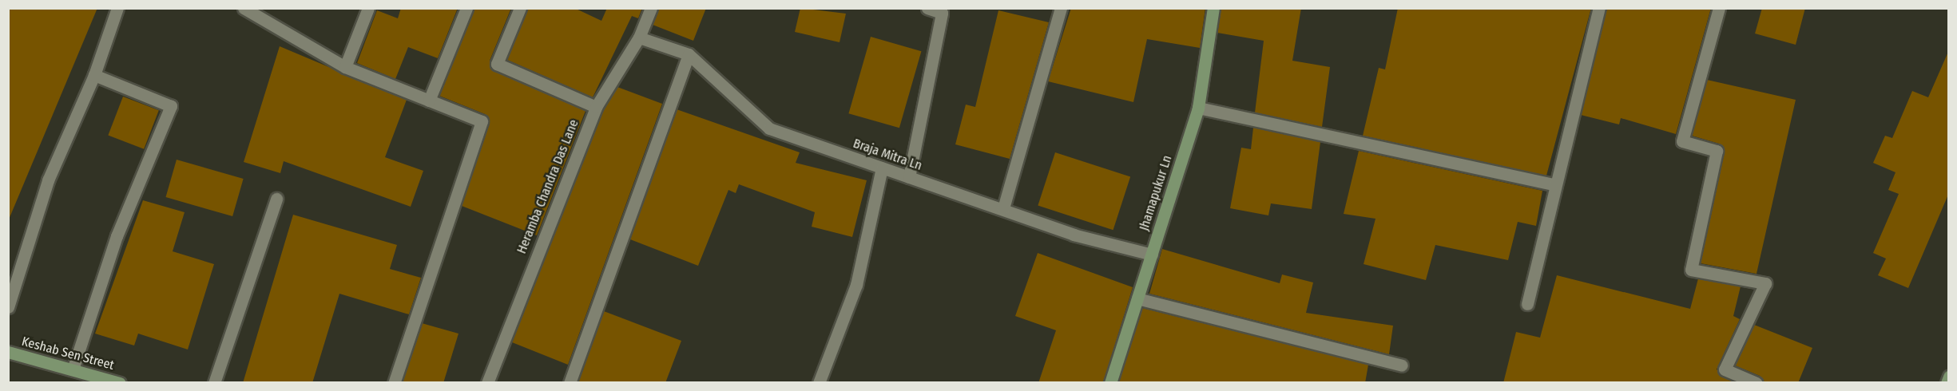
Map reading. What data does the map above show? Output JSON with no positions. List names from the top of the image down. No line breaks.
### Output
{"streets":{"street":["Jhamapukur Ln","Keshab Sen Street"],"lane":["Braja Mitra Ln","Heramba Chandra Das Lane"]},"crossings":[["Braja Mitra Ln","Heramba Chandra Das Lane"],["Braja Mitra Ln","Jhamapukur Ln"]]}
